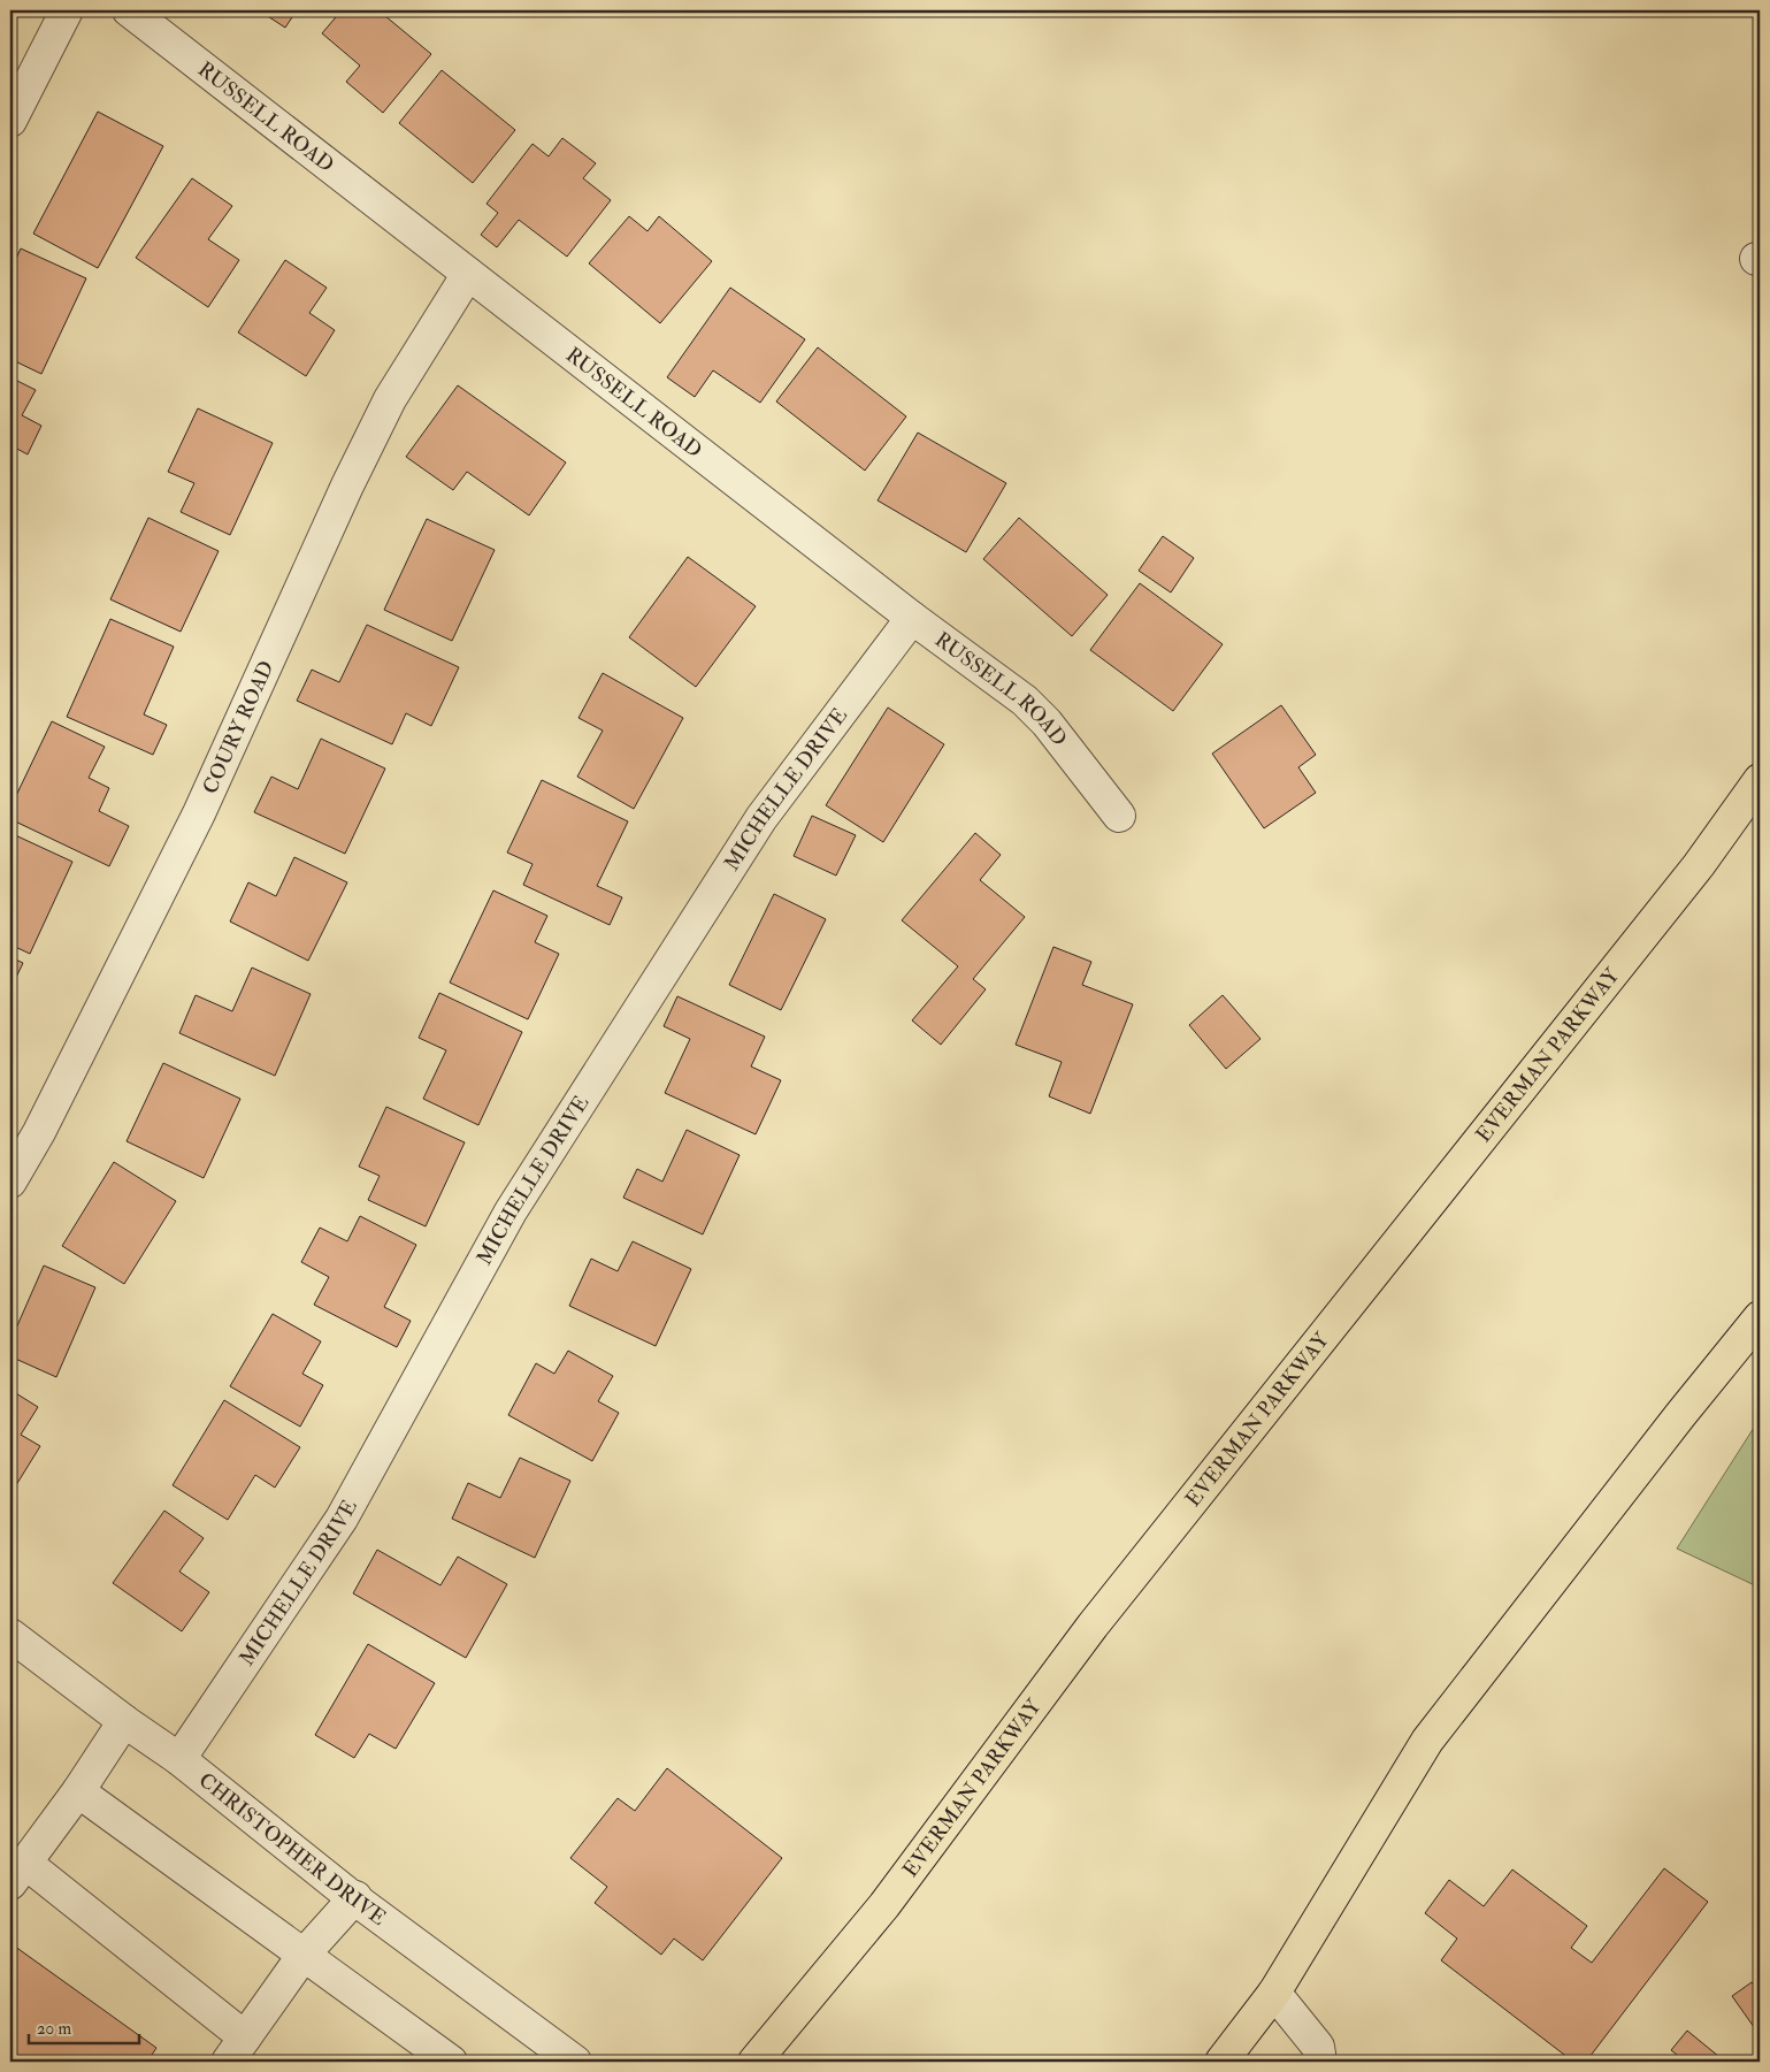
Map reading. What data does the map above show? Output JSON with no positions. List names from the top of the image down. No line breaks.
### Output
{"streets":{"main road":["EVERMAN PARKWAY"],"street":["RUSSELL ROAD","COURY ROAD","MICHELLE DRIVE","CHRISTOPHER DRIVE"]},"crossings":[["RUSSELL ROAD","COURY ROAD"],["RUSSELL ROAD","MICHELLE DRIVE"],["MICHELLE DRIVE","CHRISTOPHER DRIVE"]],"scale_bar":"20 m"}
